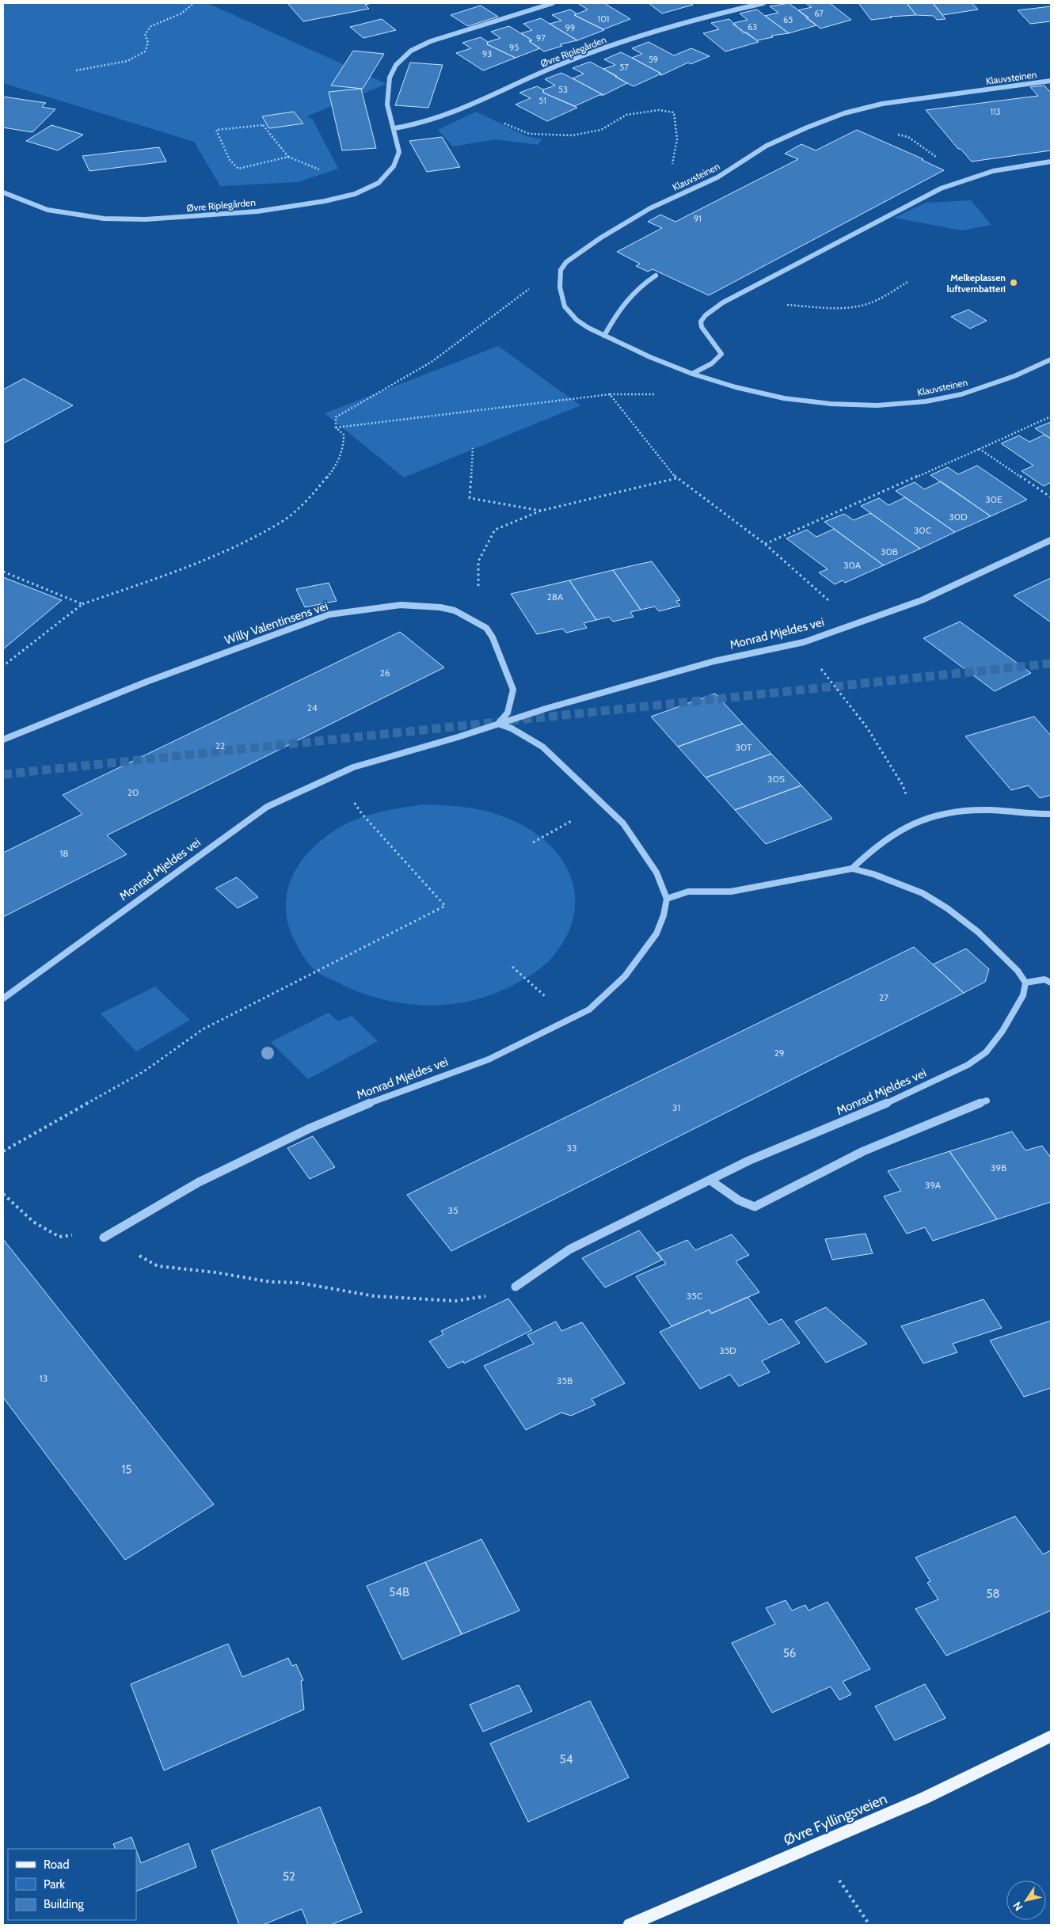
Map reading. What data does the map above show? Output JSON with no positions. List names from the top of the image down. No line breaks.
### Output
{"streets":{"main road":["Øvre Fyllingsveien"],"street":["Øvre Riplegården","Klauvsteinen","Willy Valentinsens vei","Monrad Mjeldes vei"]},"places":["Melkeplassen luftvernbatteri"],"house_numbers":["67","101","65","63","99","97","95","93","59","57","53","51","113","91","30E","30D","30C","30B","30A","28A","26","24","22","30T","30S","20","18","27","29","31","33","39B","39A","35","35C","35D","13","35B","15","54B","58","56","54","52"],"legend":["Road","Park","Building"],"north":"bottom left"}
